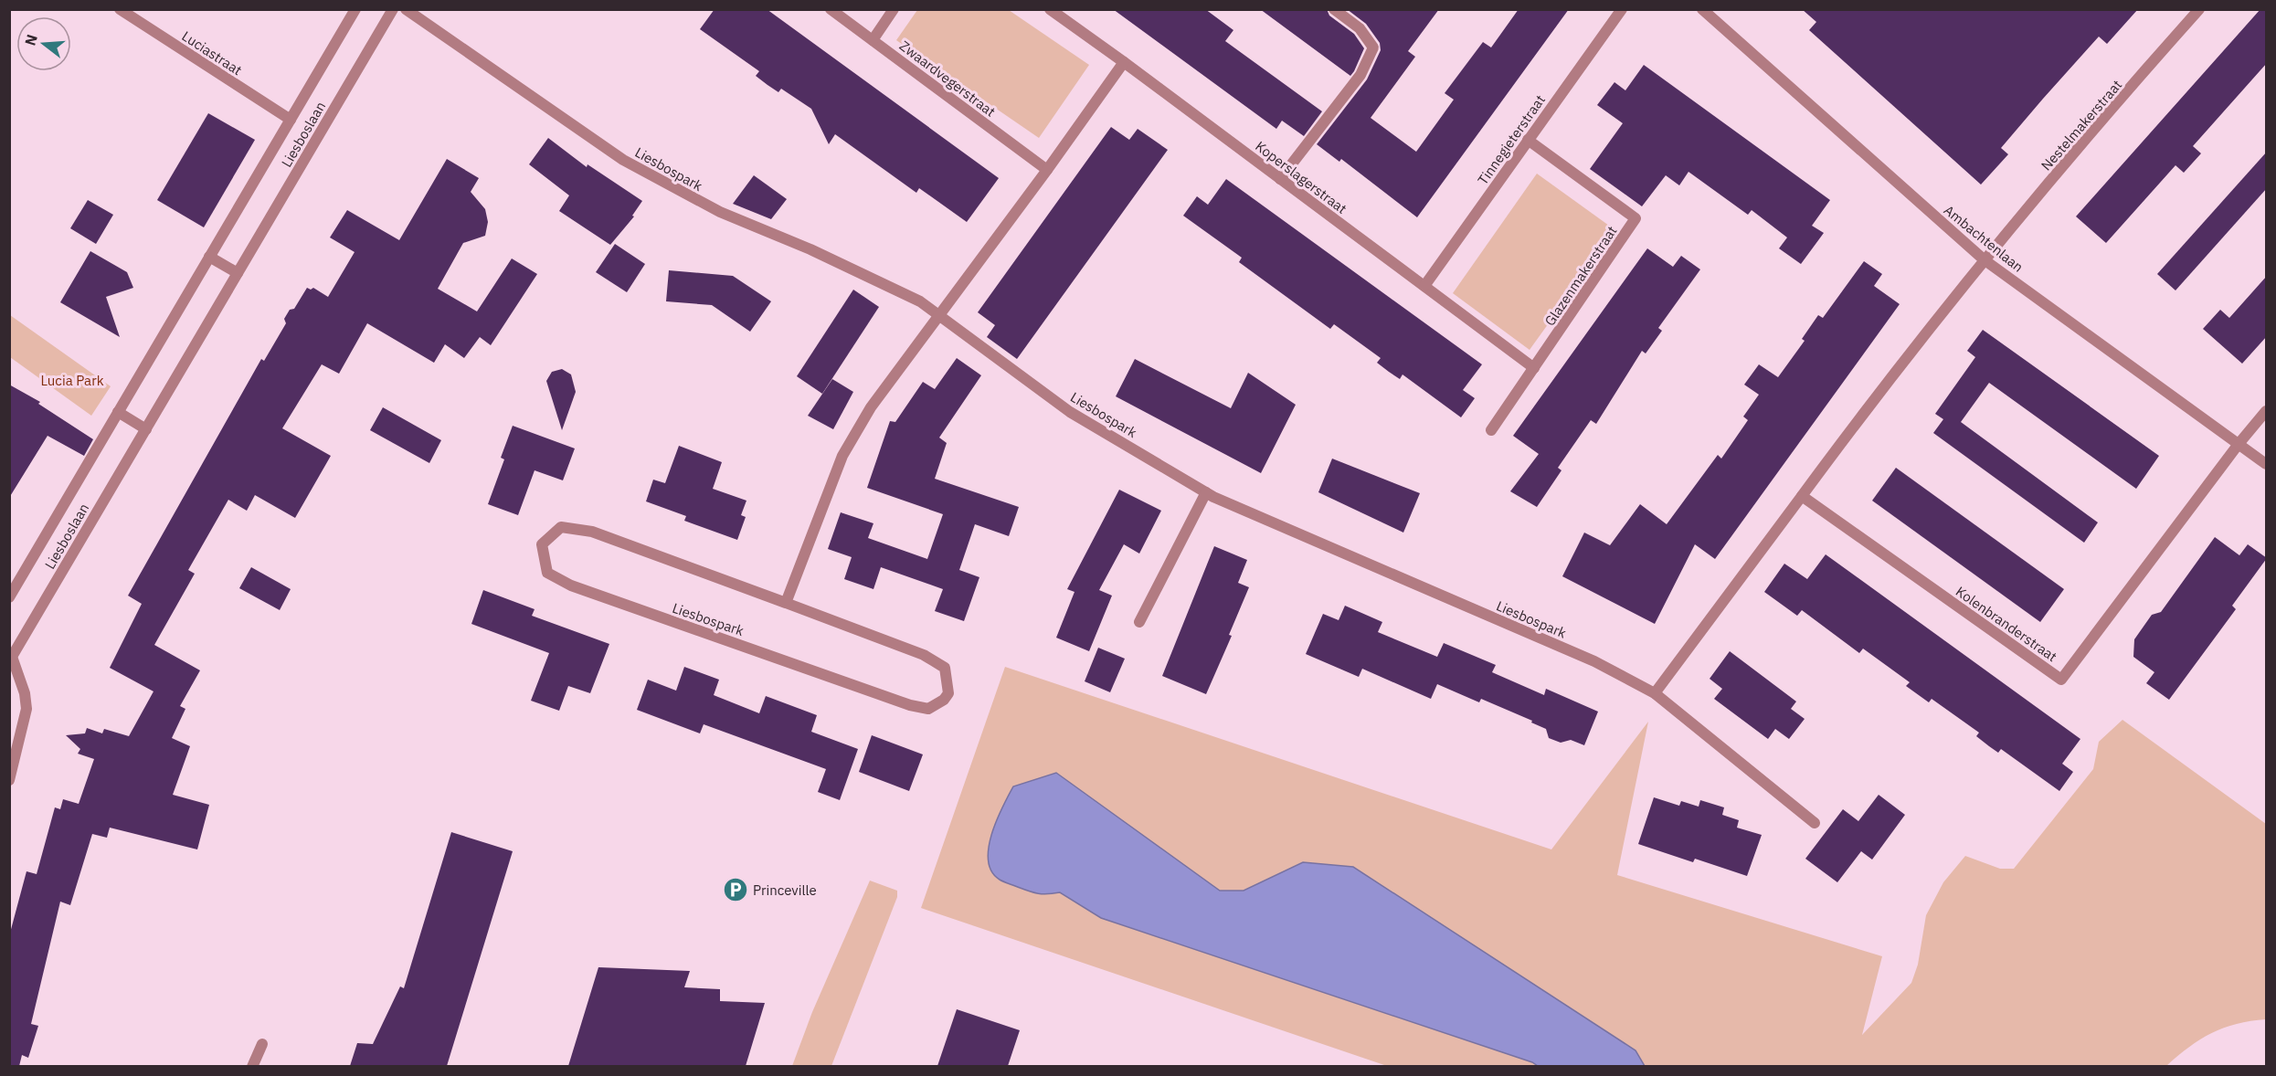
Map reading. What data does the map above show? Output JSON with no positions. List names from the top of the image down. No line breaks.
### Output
{"streets":{"street":["Luciastraat","Zwaardvegerstraat","Nestelmakerstraat","Liesboslaan","Tinnegieterstraat","Liesbospark","Koperslagerstraat","Ambachtenlaan","Glazenmakerstraat","Kolenbranderstraat"]},"crossings":[["Luciastraat","Liesboslaan"],["Nestelmakerstraat","Ambachtenlaan"],["Tinnegieterstraat","Koperslagerstraat"],["Tinnegieterstraat","Glazenmakerstraat"],["Koperslagerstraat","Glazenmakerstraat"],["Ambachtenlaan","Kolenbranderstraat"]],"parks":["Lucia Park"],"places":{"parking":["Princeville"]},"north":"left"}
